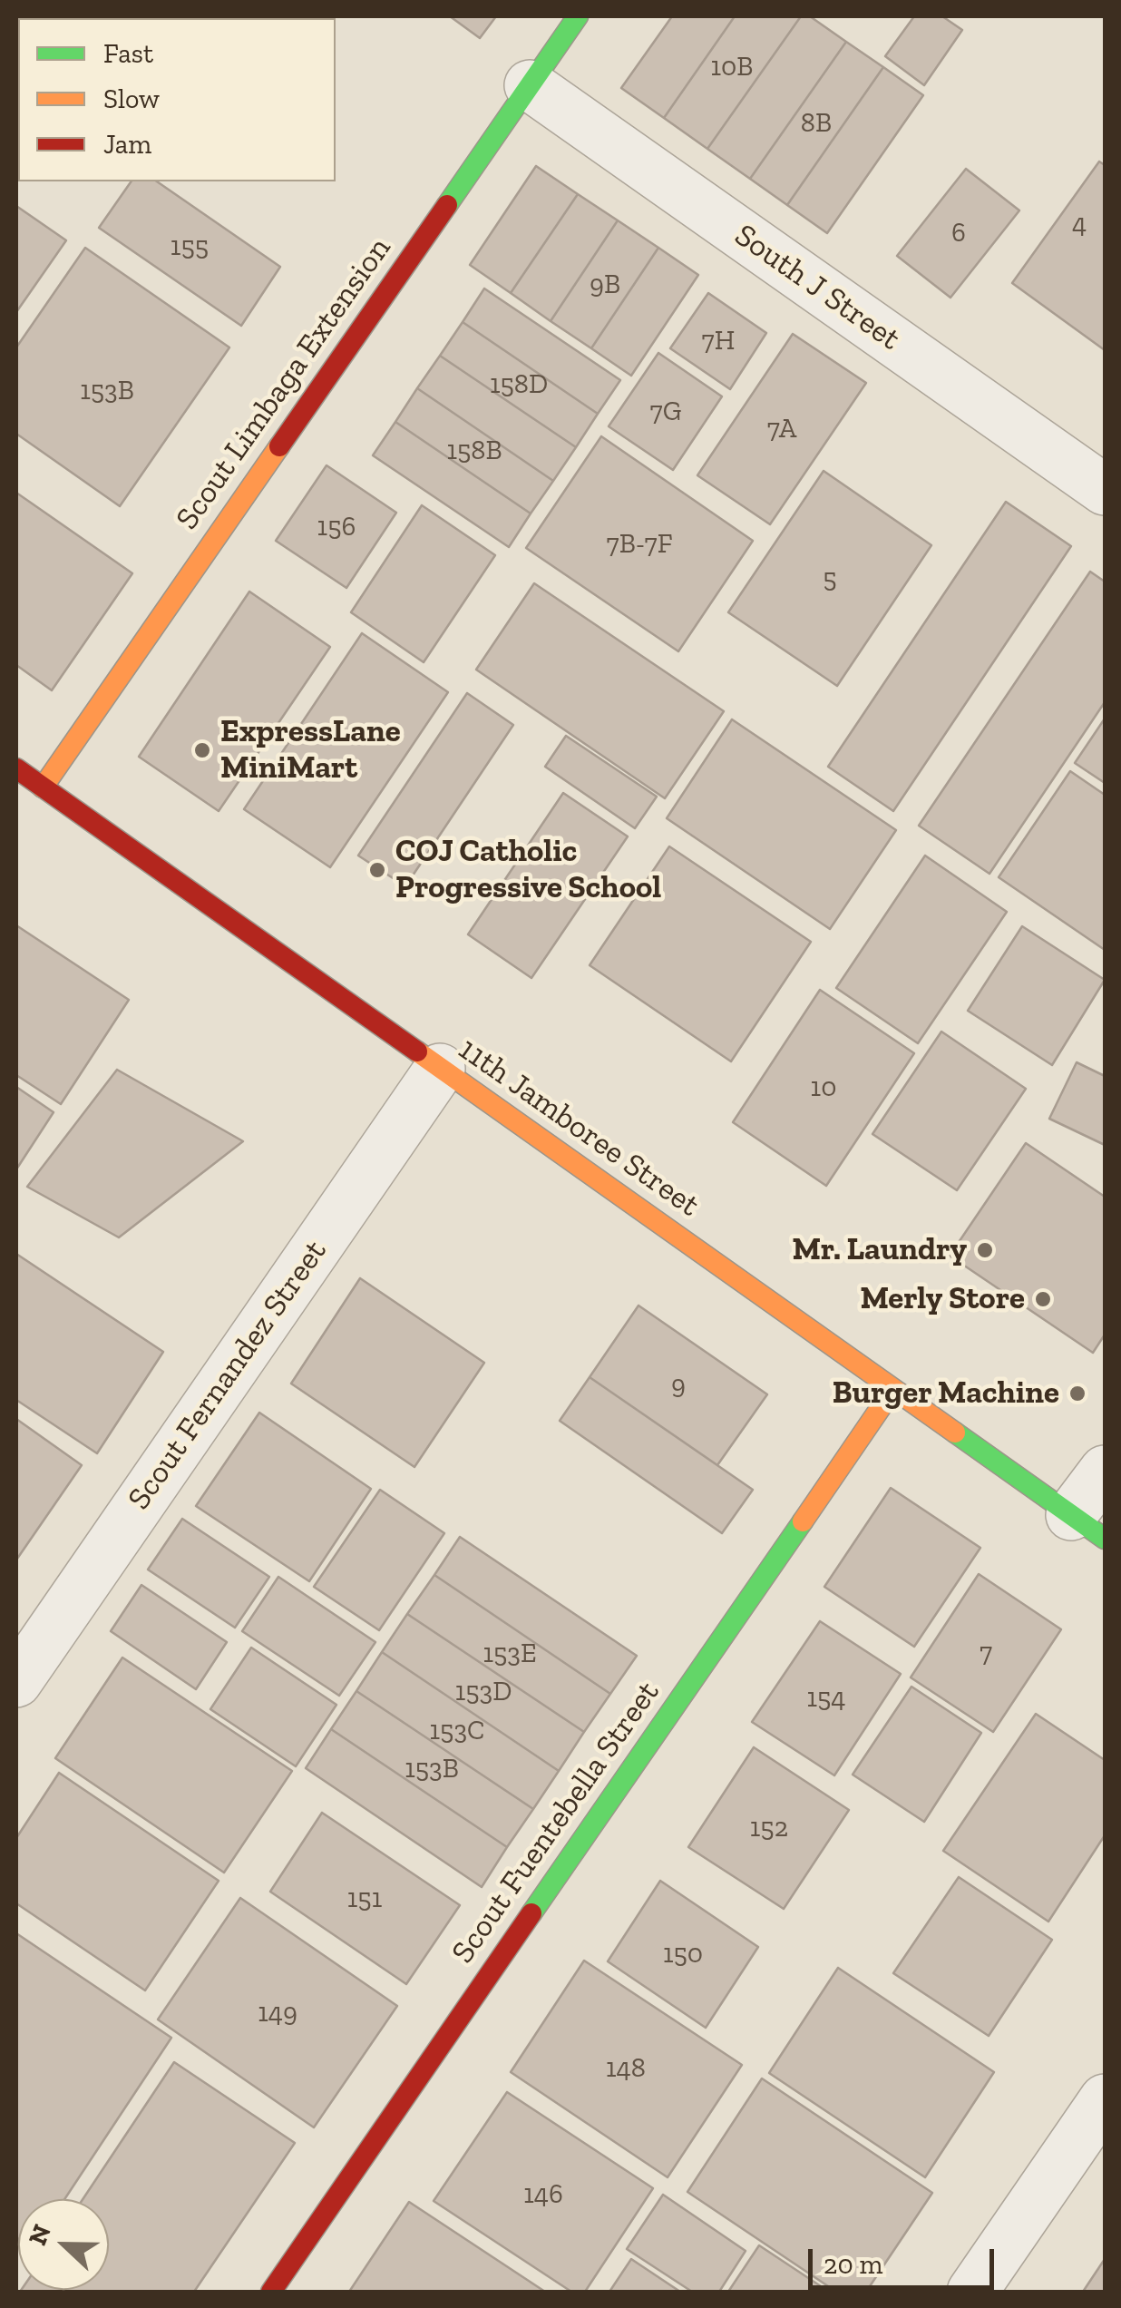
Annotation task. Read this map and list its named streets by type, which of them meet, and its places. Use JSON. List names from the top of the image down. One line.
{"streets":{"street":["South J Street","Scout Limbaga Extension","11th Jamboree Street","Scout Fernandez Street","Scout Fuentebella Street"]},"crossings":[["South J Street","Scout Limbaga Extension"],["Scout Limbaga Extension","11th Jamboree Street"],["11th Jamboree Street","Scout Fernandez Street"],["11th Jamboree Street","Scout Fuentebella Street"]],"places":["ExpressLane MiniMart","COJ Catholic Progressive School","Mr. Laundry","Merly Store","Burger Machine"],"house_numbers":["10B","8B","4","6","155","9B","7H","158D","153B","7G","7A","158B","156","7B-7F","5","10","9","7","153E","153D","154","153C","153B","152","151","150","149","148","146"],"legend":["Fast","Slow","Jam"],"scale_bar":"20 m","north":"left"}
